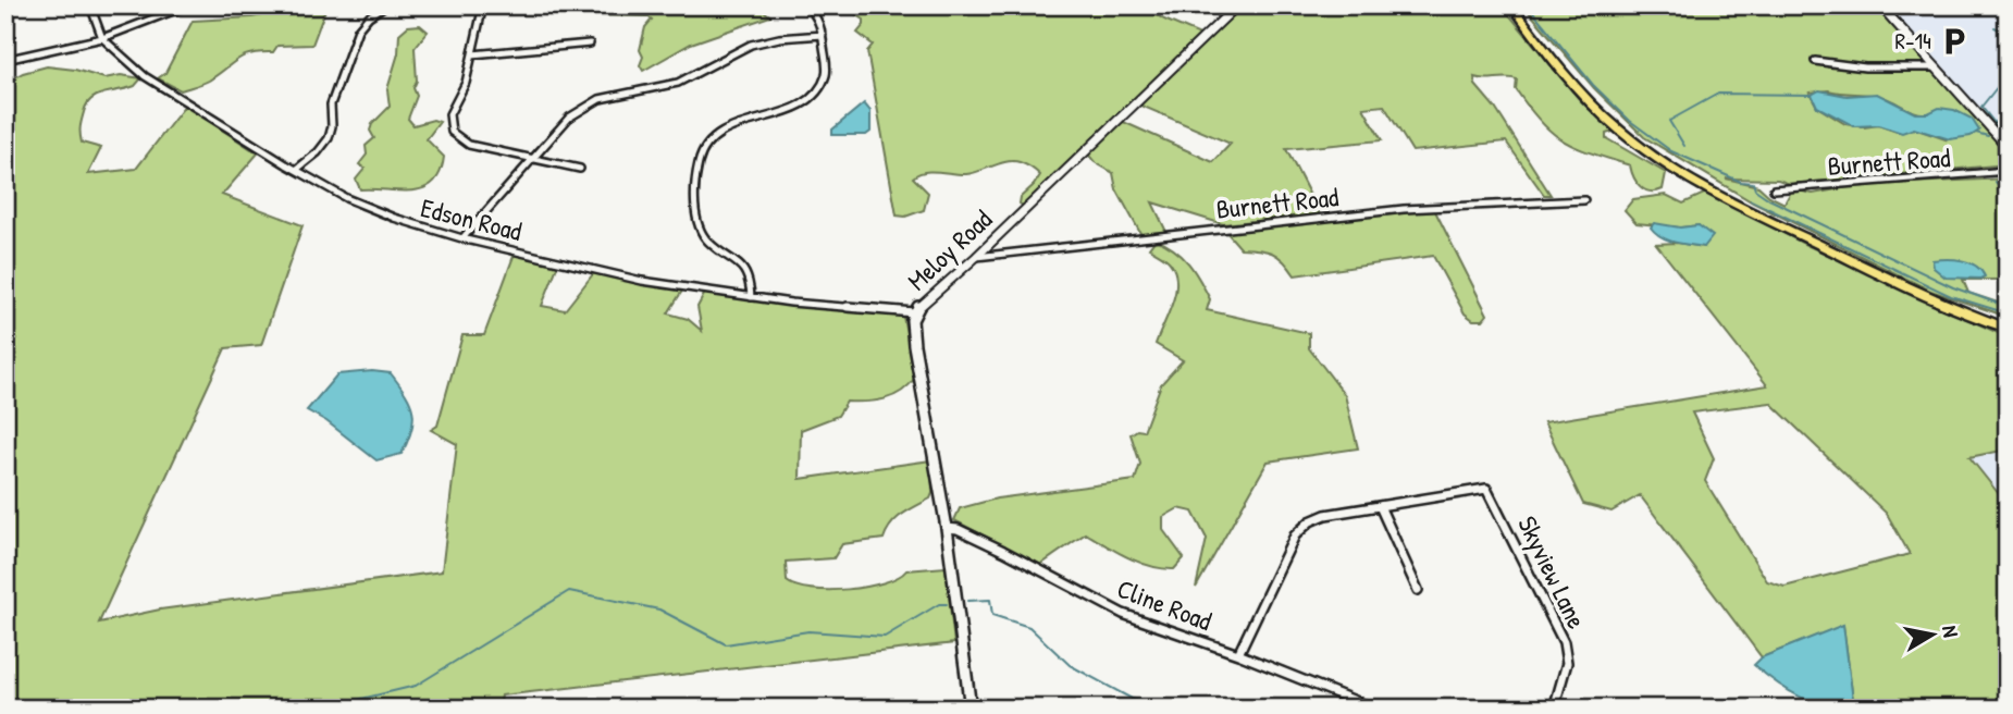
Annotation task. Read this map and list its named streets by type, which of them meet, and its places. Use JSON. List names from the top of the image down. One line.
{"streets":{"street":["Burnett Road","Edson Road","Meloy Road","Skyview Lane","Cline Road"]},"crossings":[["Burnett Road","Meloy Road"],["Edson Road","Meloy Road"],["Meloy Road","Cline Road"]],"places":{"parking":["R-14"]},"north":"right"}
